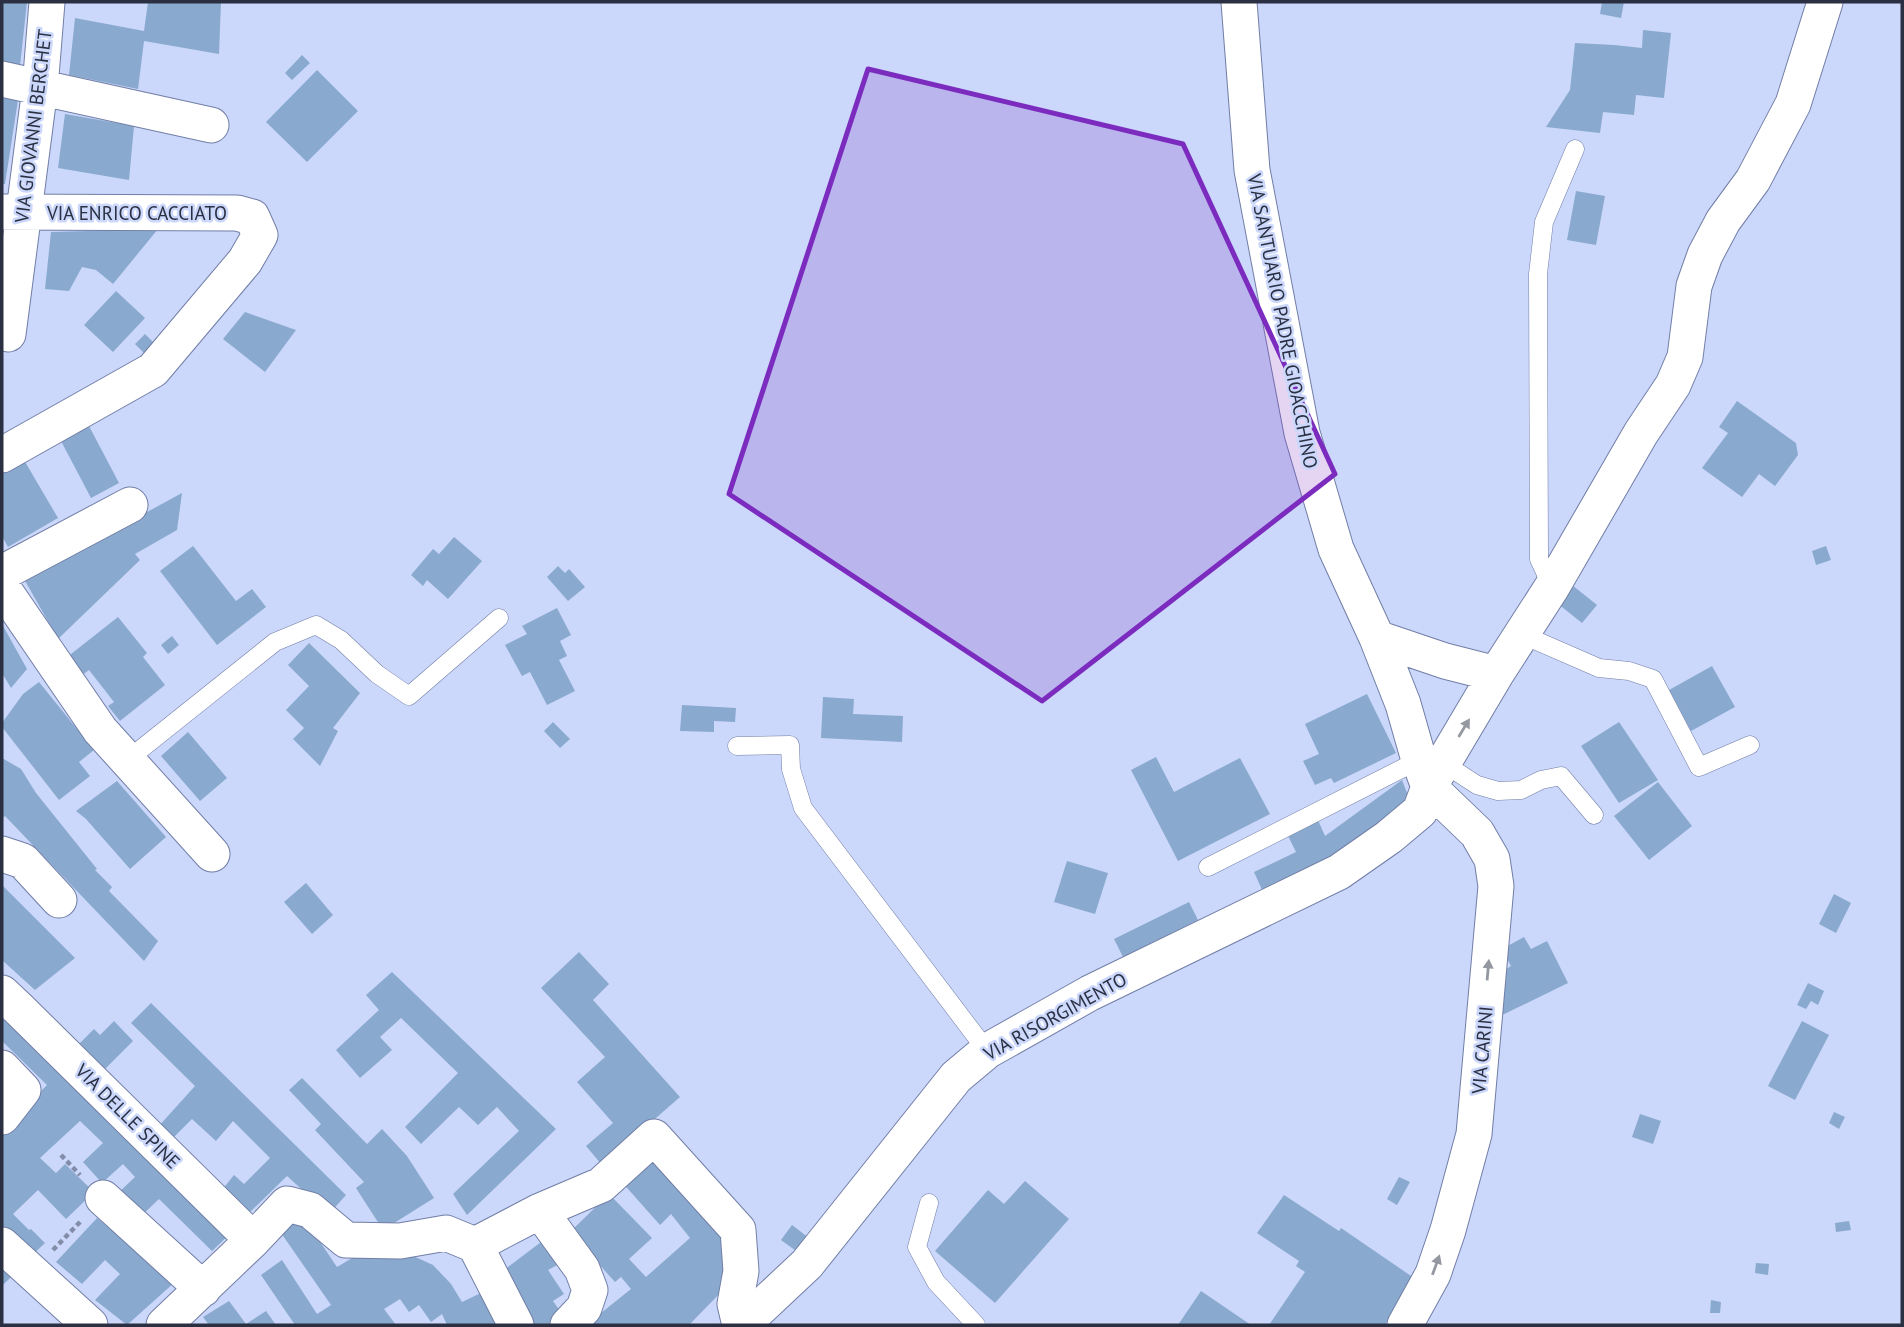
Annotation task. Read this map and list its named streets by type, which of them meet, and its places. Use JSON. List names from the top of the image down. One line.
{"streets":{"street":["VIA GIOVANNI BERCHET","VIA ENRICO CACCIATO","VIA SANTUARIO PADRE GIOACCHINO","VIA RISORGIMENTO","VIA CARINI","VIA DELLE SPINE"]},"crossings":[["VIA GIOVANNI BERCHET","VIA ENRICO CACCIATO"],["VIA SANTUARIO PADRE GIOACCHINO","VIA RISORGIMENTO"],["VIA SANTUARIO PADRE GIOACCHINO","VIA CARINI"],["VIA RISORGIMENTO","VIA CARINI"]],"one_way":["VIA CARINI"]}
